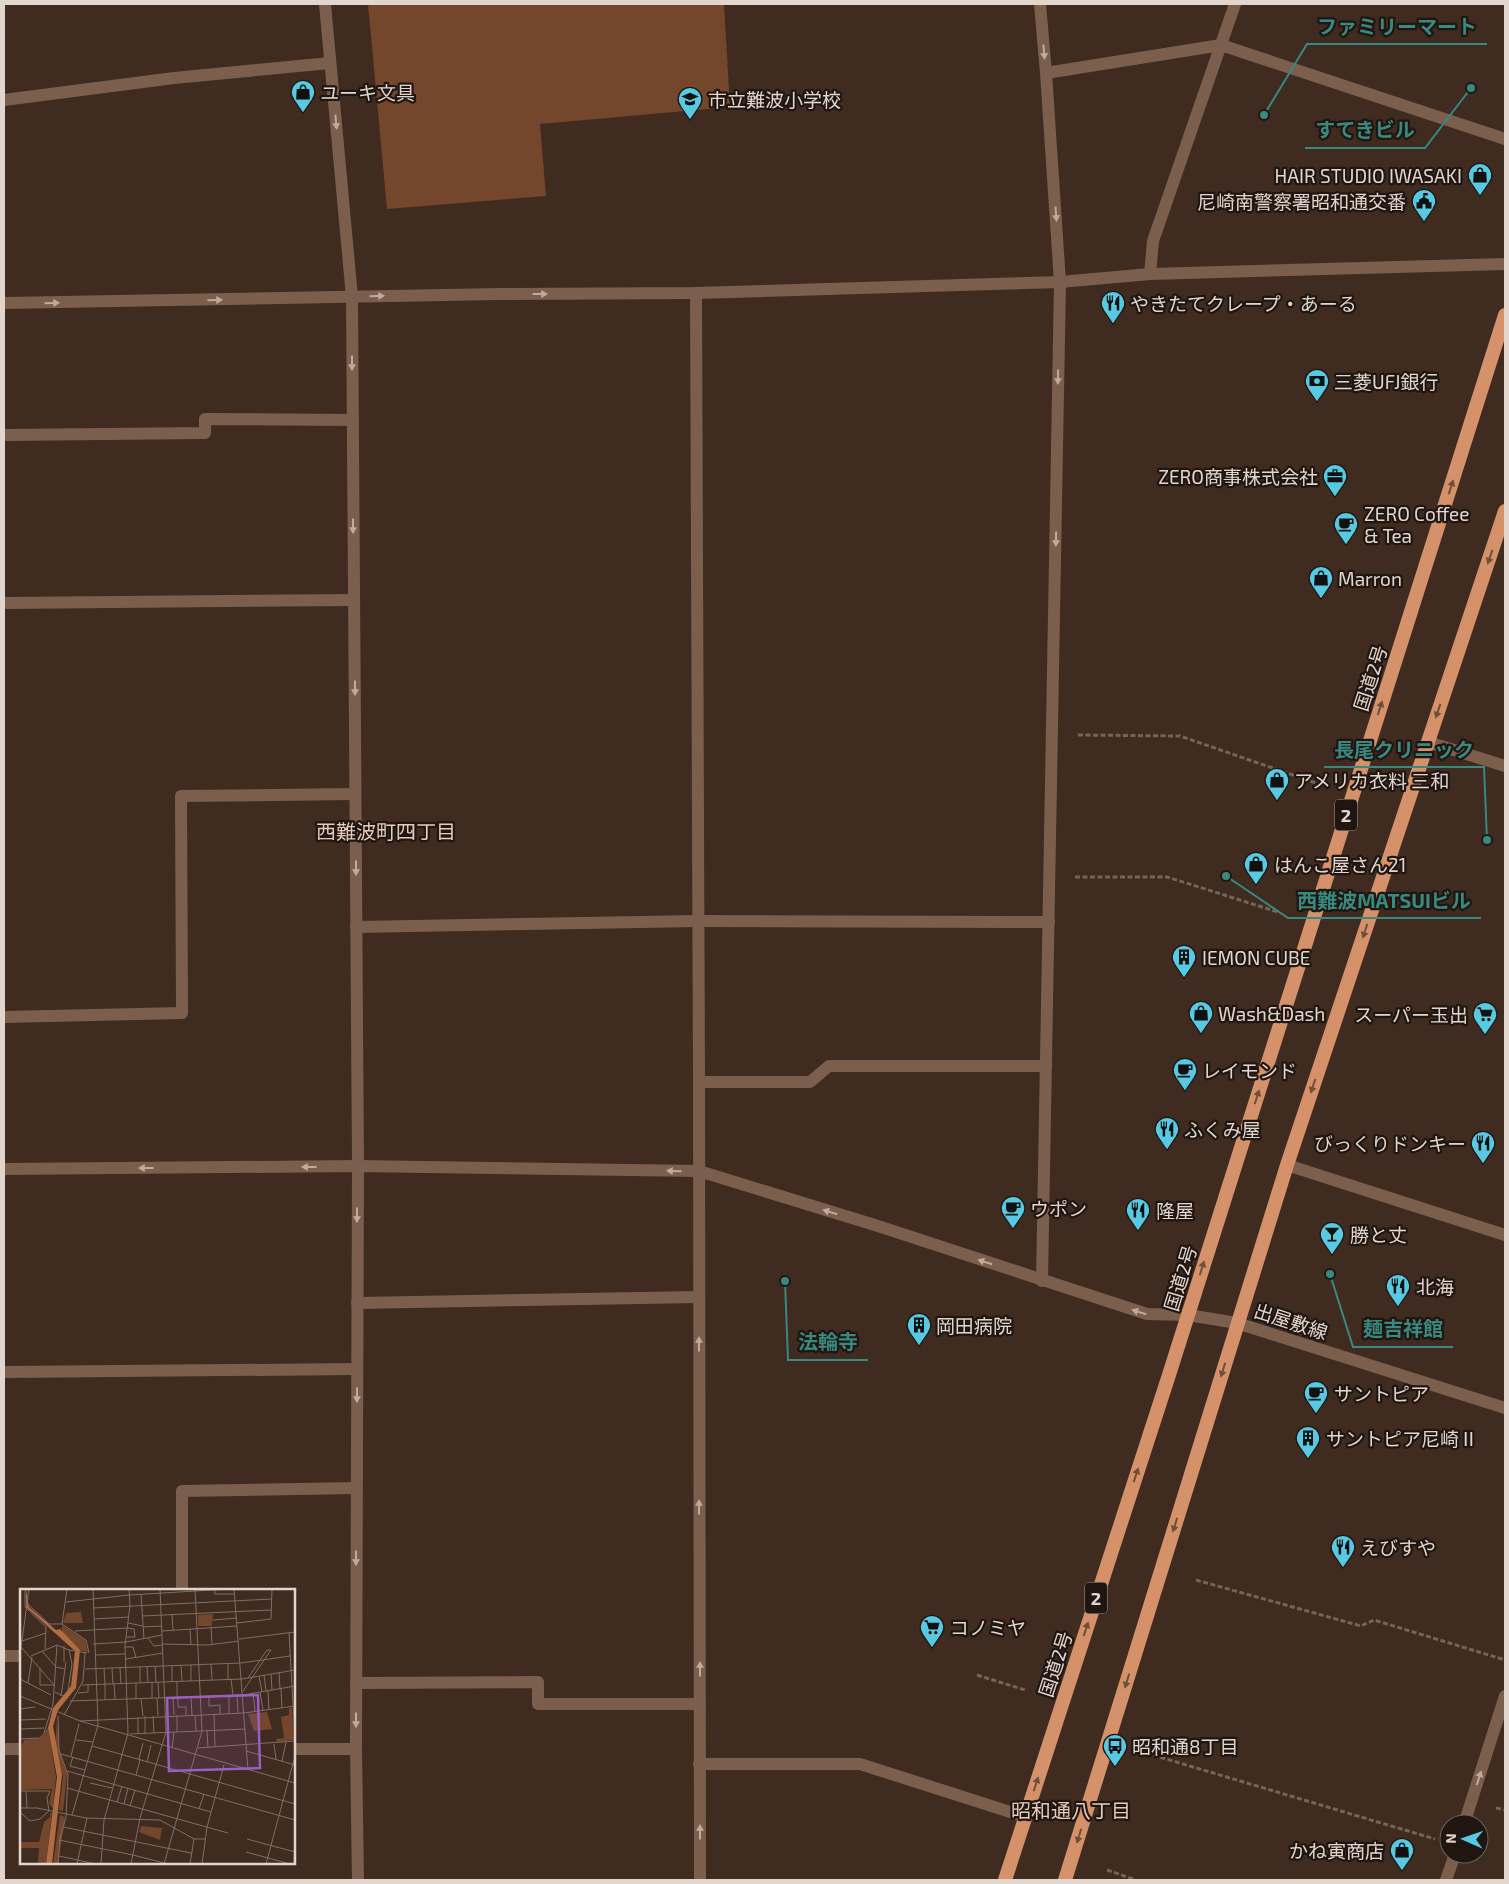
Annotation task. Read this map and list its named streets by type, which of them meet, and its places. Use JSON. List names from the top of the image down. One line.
{"streets":{"highway":["国道2号","2"],"street":["出屋敷線"]},"crossings":[["国道2号","出屋敷線"]],"one_way":["出屋敷線"],"districts":["西難波町四丁目","昭和通八丁目"],"places":{"other":["すてきビル","ファミリーマート","長尾クリニック","西難波MATSUIビル","麺吉祥館","法輪寺"],"shop":["ユーキ文具","HAIR STUDIO IWASAKI","Marron","アメリカ衣料 三和","はんこ屋さん21","Wash&Dash","かね寅商店"],"school or university":["市立難波小学校"],"public building":["尼崎南警察署昭和通交番"],"restaurant":["やきたてクレープ・あーる","ふくみ屋","びっくりドンキー","隆屋","北海","えびすや"],"bank":["三菱UFJ銀行"],"office":["ZERO商事株式会社"],"cafe":["ZERO Coffee & Tea","レイモンド","ウポン","サントピア"],"building":["IEMON CUBE","岡田病院","サントピア尼崎Ⅱ"],"supermarket":["スーパー玉出","コノミヤ"],"bar":["勝と丈"],"bus stop":["昭和通8丁目"]},"north":"left"}
